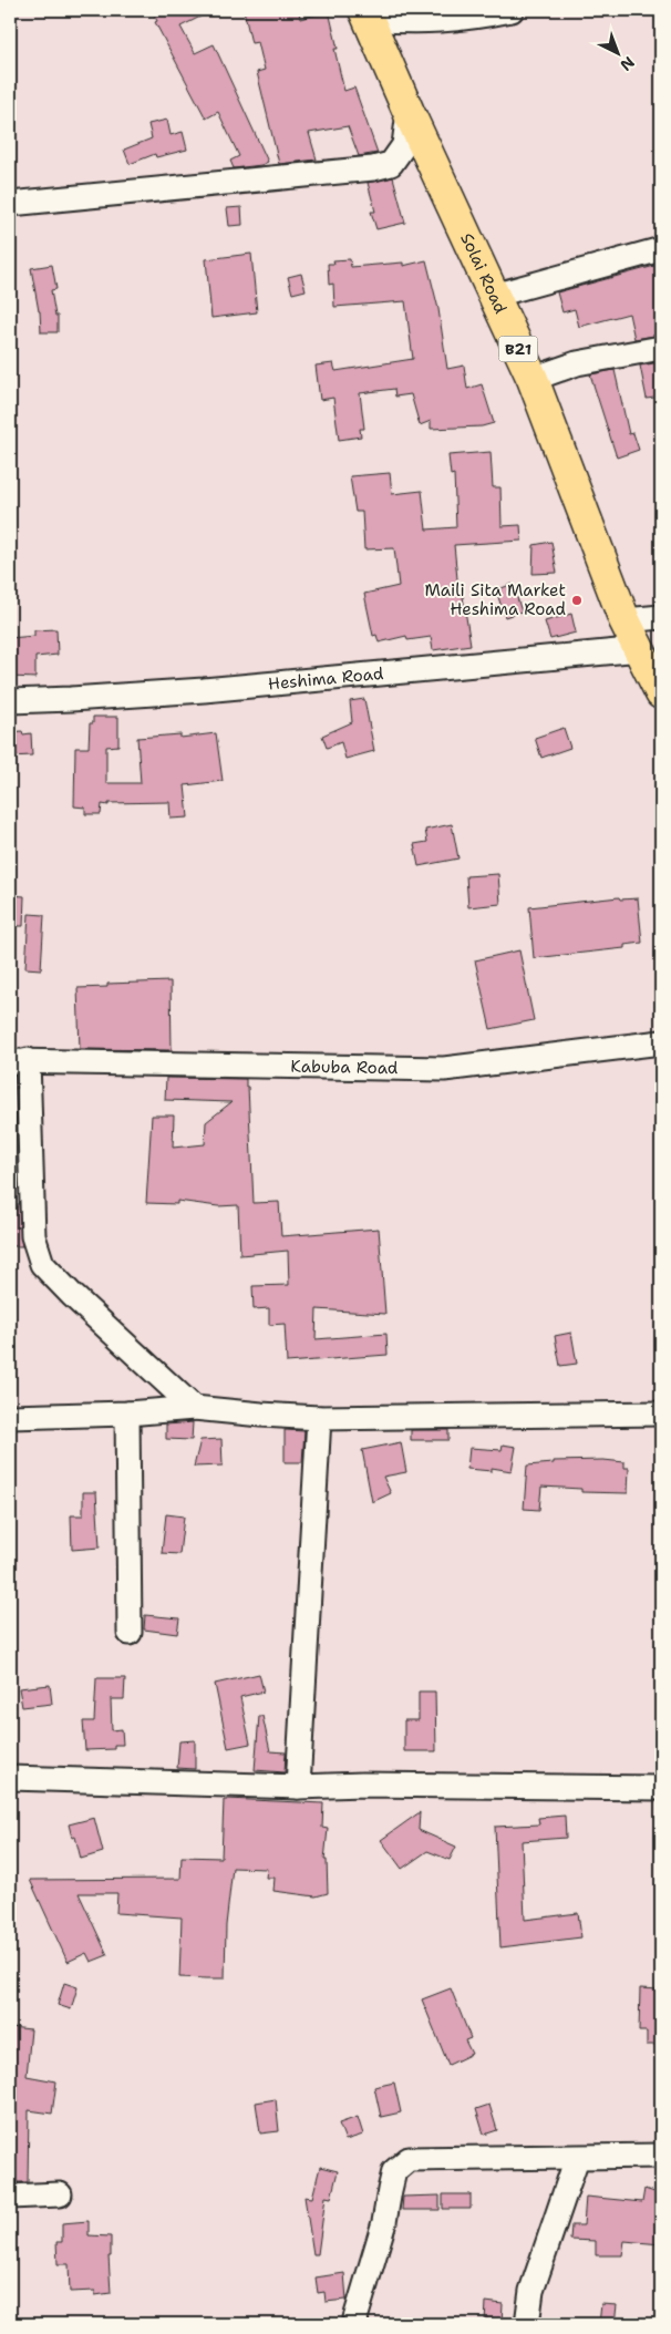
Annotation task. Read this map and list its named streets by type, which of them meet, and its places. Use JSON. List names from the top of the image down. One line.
{"streets":{"highway":["Solai Road","B21"],"street":["Heshima Road","Kabuba Road"]},"crossings":[["Solai Road","Heshima Road"]],"places":["Maili Sita Market Heshima Road"],"north":"bottom right"}
